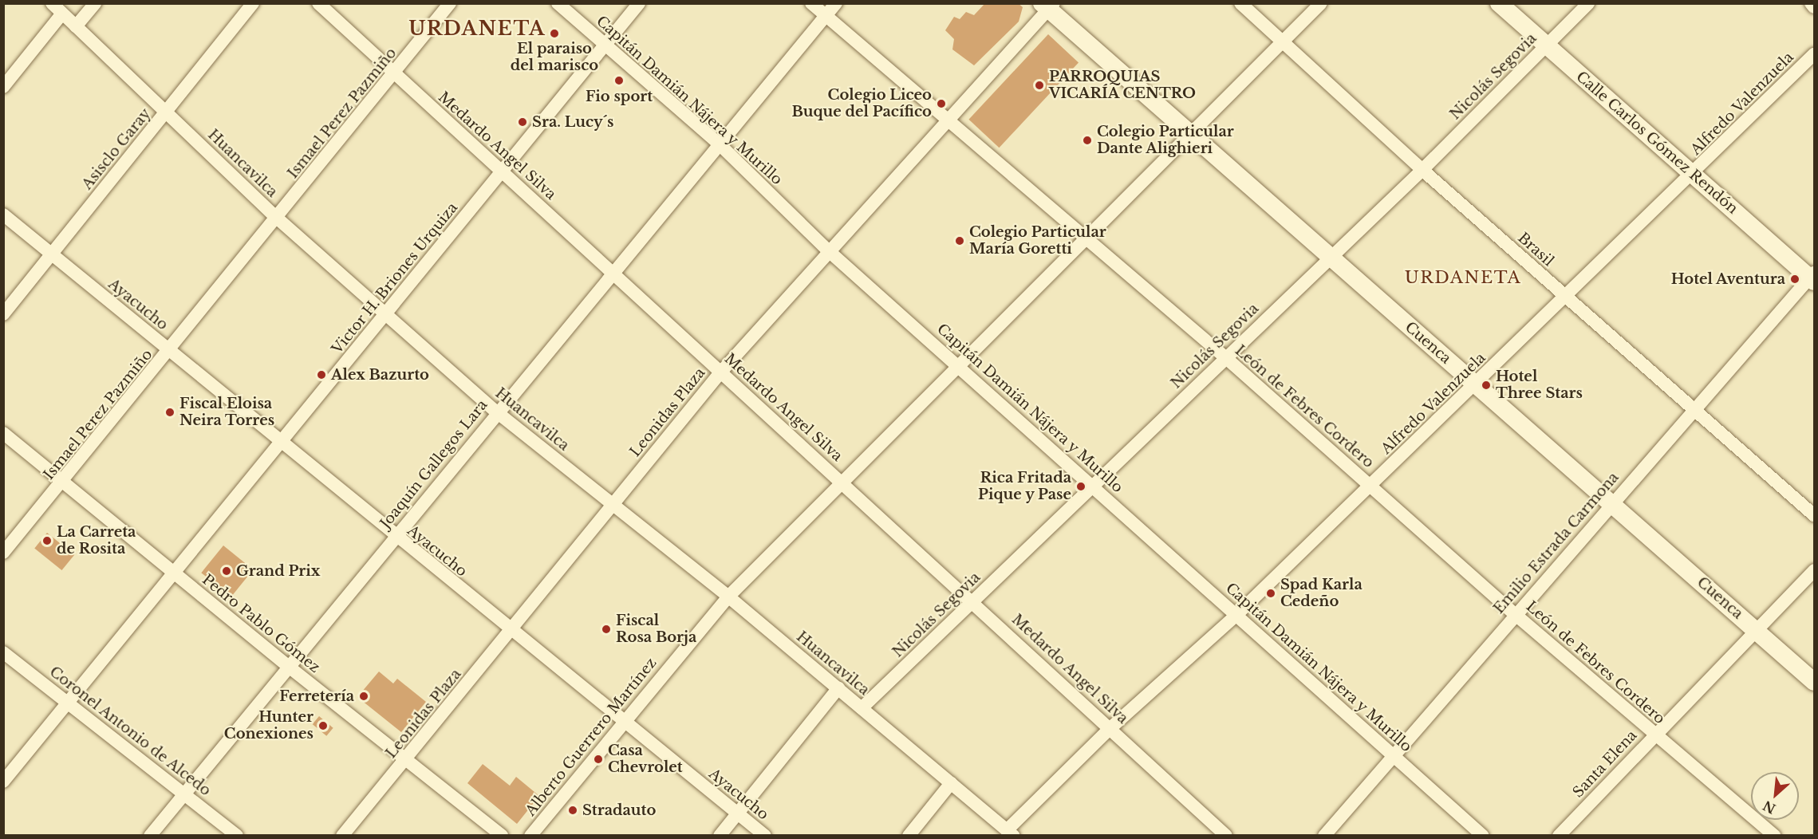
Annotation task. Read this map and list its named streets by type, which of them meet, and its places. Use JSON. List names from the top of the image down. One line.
{"streets":{"main road":["Calle Carlos Gómez Rendón","Cuenca"],"street":["Nicolás Segovia","Capitán Damián Nájera y Murillo","Alfredo Valenzuela","Ismael Perez Pazmiño","Medardo Angel Silva","Asisclo Garay","Huancavilca","Brasil","Victor H. Briones Urquiza","Ayacucho","León de Febres Cordero","Leonidas Plaza","Joaquín Gallegos Lara","Emilio Estrada Carmona","Pedro Pablo Gómez","Coronel Antonio de Alcedo","Alberto Guerrero Martínez","Santa Elena"]},"crossings":[["Nicolás Segovia","Capitán Damián Nájera y Murillo"],["Nicolás Segovia","Calle Carlos Gómez Rendón"],["Nicolás Segovia","Medardo Angel Silva"],["Nicolás Segovia","Huancavilca"],["Nicolás Segovia","Brasil"],["Nicolás Segovia","Cuenca"],["Nicolás Segovia","León de Febres Cordero"],["Capitán Damián Nájera y Murillo","Alfredo Valenzuela"],["Capitán Damián Nájera y Murillo","Victor H. Briones Urquiza"],["Capitán Damián Nájera y Murillo","Leonidas Plaza"],["Capitán Damián Nájera y Murillo","Joaquín Gallegos Lara"],["Capitán Damián Nájera y Murillo","Emilio Estrada Carmona"],["Capitán Damián Nájera y Murillo","Alberto Guerrero Martínez"],["Alfredo Valenzuela","Calle Carlos Gómez Rendón"],["Alfredo Valenzuela","Medardo Angel Silva"],["Alfredo Valenzuela","Huancavilca"],["Alfredo Valenzuela","Brasil"],["Alfredo Valenzuela","Cuenca"],["Alfredo Valenzuela","León de Febres Cordero"],["Ismael Perez Pazmiño","Medardo Angel Silva"],["Ismael Perez Pazmiño","Huancavilca"],["Ismael Perez Pazmiño","Ayacucho"],["Ismael Perez Pazmiño","Pedro Pablo Gómez"],["Calle Carlos Gómez Rendón","Emilio Estrada Carmona"],["Medardo Angel Silva","Victor H. Briones Urquiza"],["Medardo Angel Silva","Leonidas Plaza"],["Medardo Angel Silva","Joaquín Gallegos Lara"],["Medardo Angel Silva","Alberto Guerrero Martínez"],["Asisclo Garay","Huancavilca"],["Asisclo Garay","Ayacucho"],["Huancavilca","Victor H. Briones Urquiza"],["Huancavilca","Leonidas Plaza"],["Huancavilca","Joaquín Gallegos Lara"],["Huancavilca","Alberto Guerrero Martínez"],["Brasil","Emilio Estrada Carmona"],["Brasil","Alberto Guerrero Martínez"],["Victor H. Briones Urquiza","Ayacucho"],["Victor H. Briones Urquiza","Pedro Pablo Gómez"],["Victor H. Briones Urquiza","Coronel Antonio de Alcedo"],["Ayacucho","Leonidas Plaza"],["Ayacucho","Joaquín Gallegos Lara"],["Ayacucho","Alberto Guerrero Martínez"],["Cuenca","Leonidas Plaza"],["Cuenca","Emilio Estrada Carmona"],["Cuenca","Alberto Guerrero Martínez"],["Cuenca","Santa Elena"],["León de Febres Cordero","Leonidas Plaza"],["León de Febres Cordero","Joaquín Gallegos Lara"],["León de Febres Cordero","Emilio Estrada Carmona"],["León de Febres Cordero","Alberto Guerrero Martínez"],["León de Febres Cordero","Santa Elena"],["Leonidas Plaza","Pedro Pablo Gómez"],["Joaquín Gallegos Lara","Pedro Pablo Gómez"],["Joaquín Gallegos Lara","Coronel Antonio de Alcedo"]],"districts":["URDANETA","URDANETA"],"places":["El paraiso del marisco","Fio sport","PARROQUIAS VICARÍA CENTRO","Colegio Liceo Buque del Pacífico","Sra. Lucy´s","Colegio Particular Dante Alighieri","Colegio Particular María Goretti","Hotel Aventura","Alex Bazurto","Hotel Three Stars","Fiscal Eloisa Neira Torres","Rica Fritada Pique y Pase","La Carreta de Rosita","Grand Prix","Spad Karla Cedeño","Fiscal Rosa Borja","Ferretería","Hunter Conexiones","Casa Chevrolet","Stradauto"],"north":"bottom left"}
